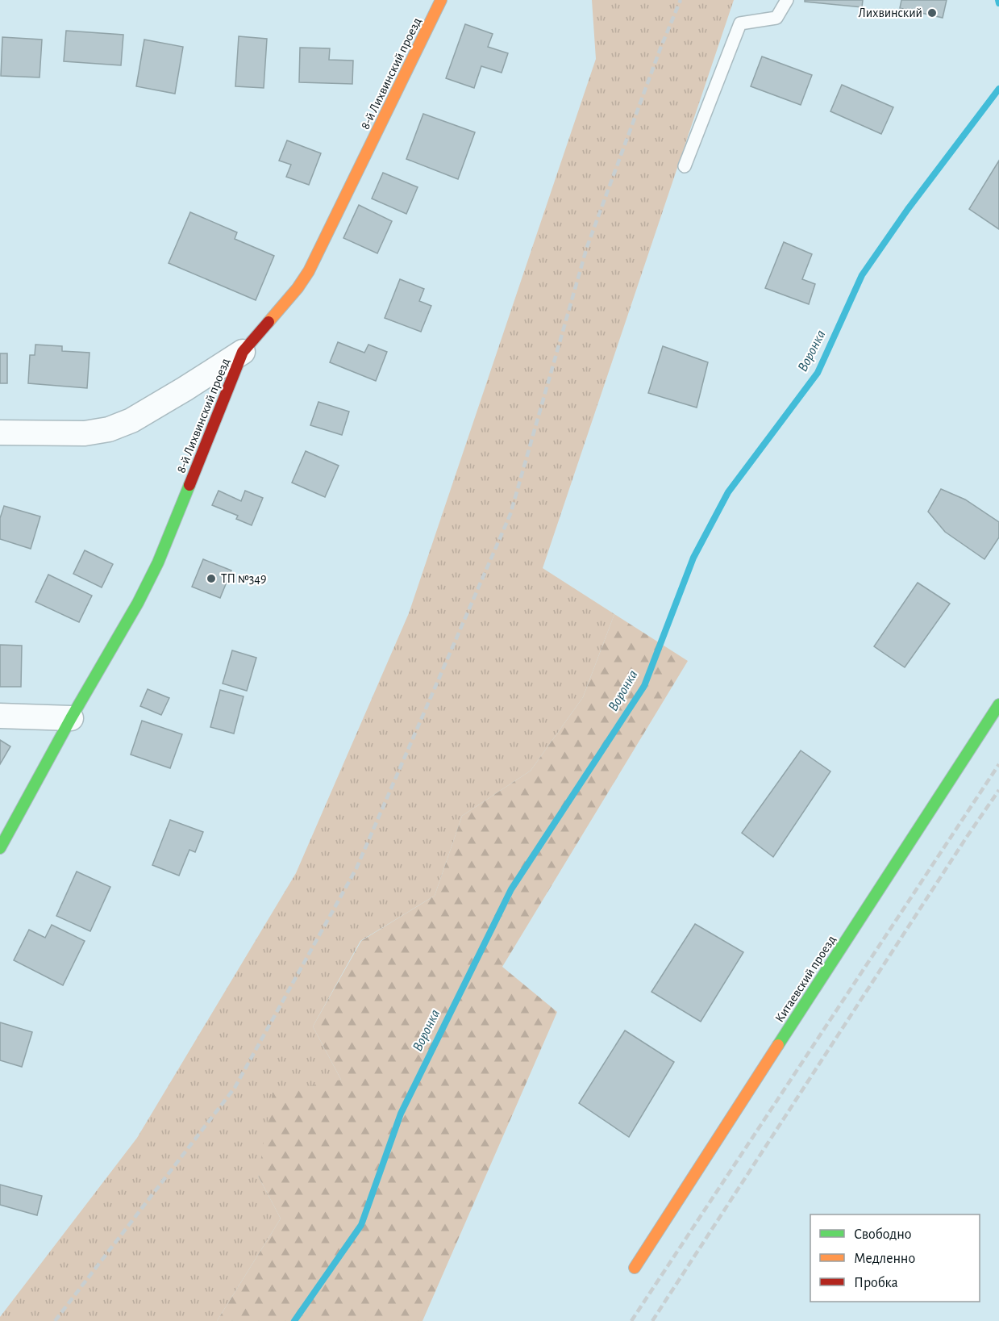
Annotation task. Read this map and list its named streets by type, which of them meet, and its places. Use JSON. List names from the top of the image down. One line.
{"streets":{"street":["8-й Лихвинский проезд","Китаевский проезд"]},"water":["Воронка"],"places":["Лихвинский","ТП №349"],"legend":["Свободно","Медленно","Пробка"]}
